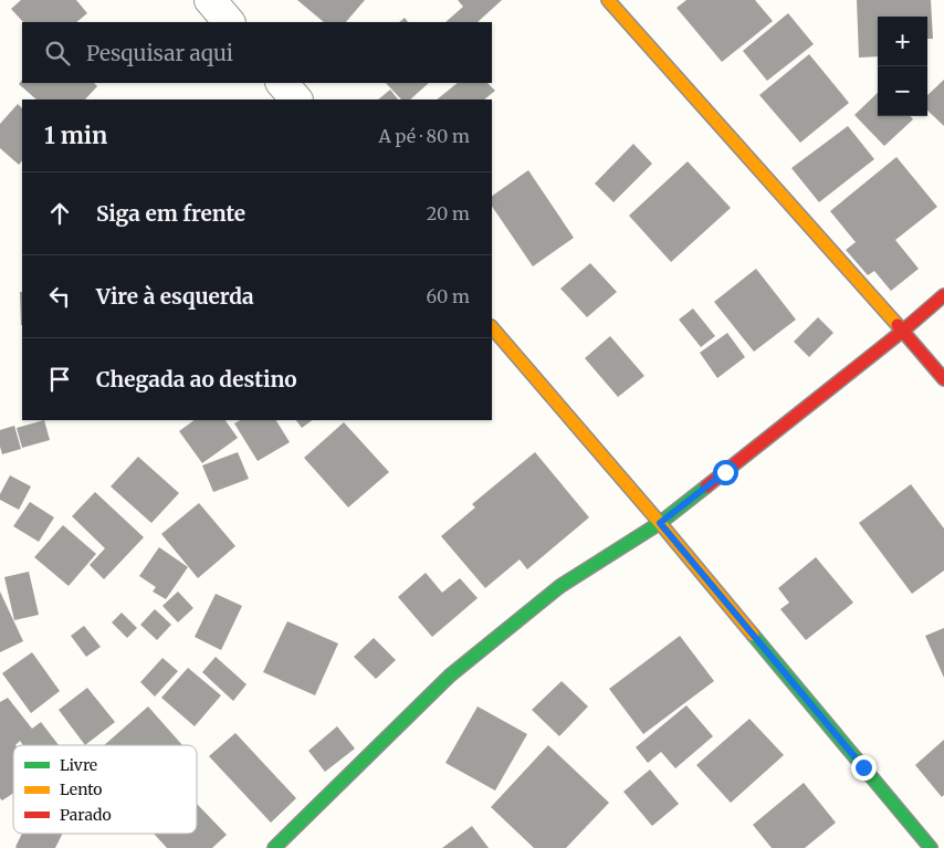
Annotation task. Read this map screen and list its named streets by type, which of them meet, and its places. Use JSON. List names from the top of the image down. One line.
{"legend":["Livre","Lento","Parado"],"page":{"map_buttons":["+","−"],"search":"Pesquisar aqui","heading":["1 min","A pé · 80 m"],"list":[["Siga em frente","20 m"],["Vire à esquerda","60 m"],"Chegada ao destino"]}}
